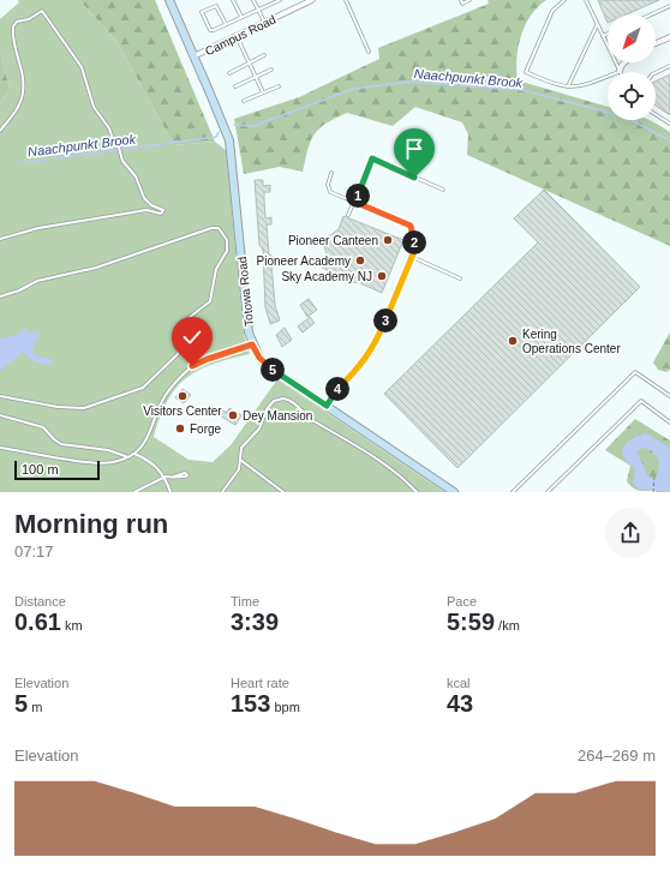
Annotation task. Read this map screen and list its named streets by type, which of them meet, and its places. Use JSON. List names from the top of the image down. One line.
{"streets":{"main road":["Totowa Road"],"street":["Campus Road"]},"crossings":[["Campus Road","Totowa Road"]],"water":["Naachpunkt Brook"],"places":["Pioneer Canteen","Pioneer Academy","Sky Academy NJ","Kering Operations Center","Visitors Center","Dey Mansion","Forge"],"scale_bar":"100 m","north":"bottom left","page":{"pins":["1","2","3","5","4"],"scale":"100 m","heading":["Morning run","07:17"],"stats":[["Distance","0.61 km"],["Time","3:39"],["Pace","5:59 /km"],["Elevation","5 m"],["Heart rate","153 bpm"],["kcal","43"]],"chart":["Elevation","264–269 m"]}}
